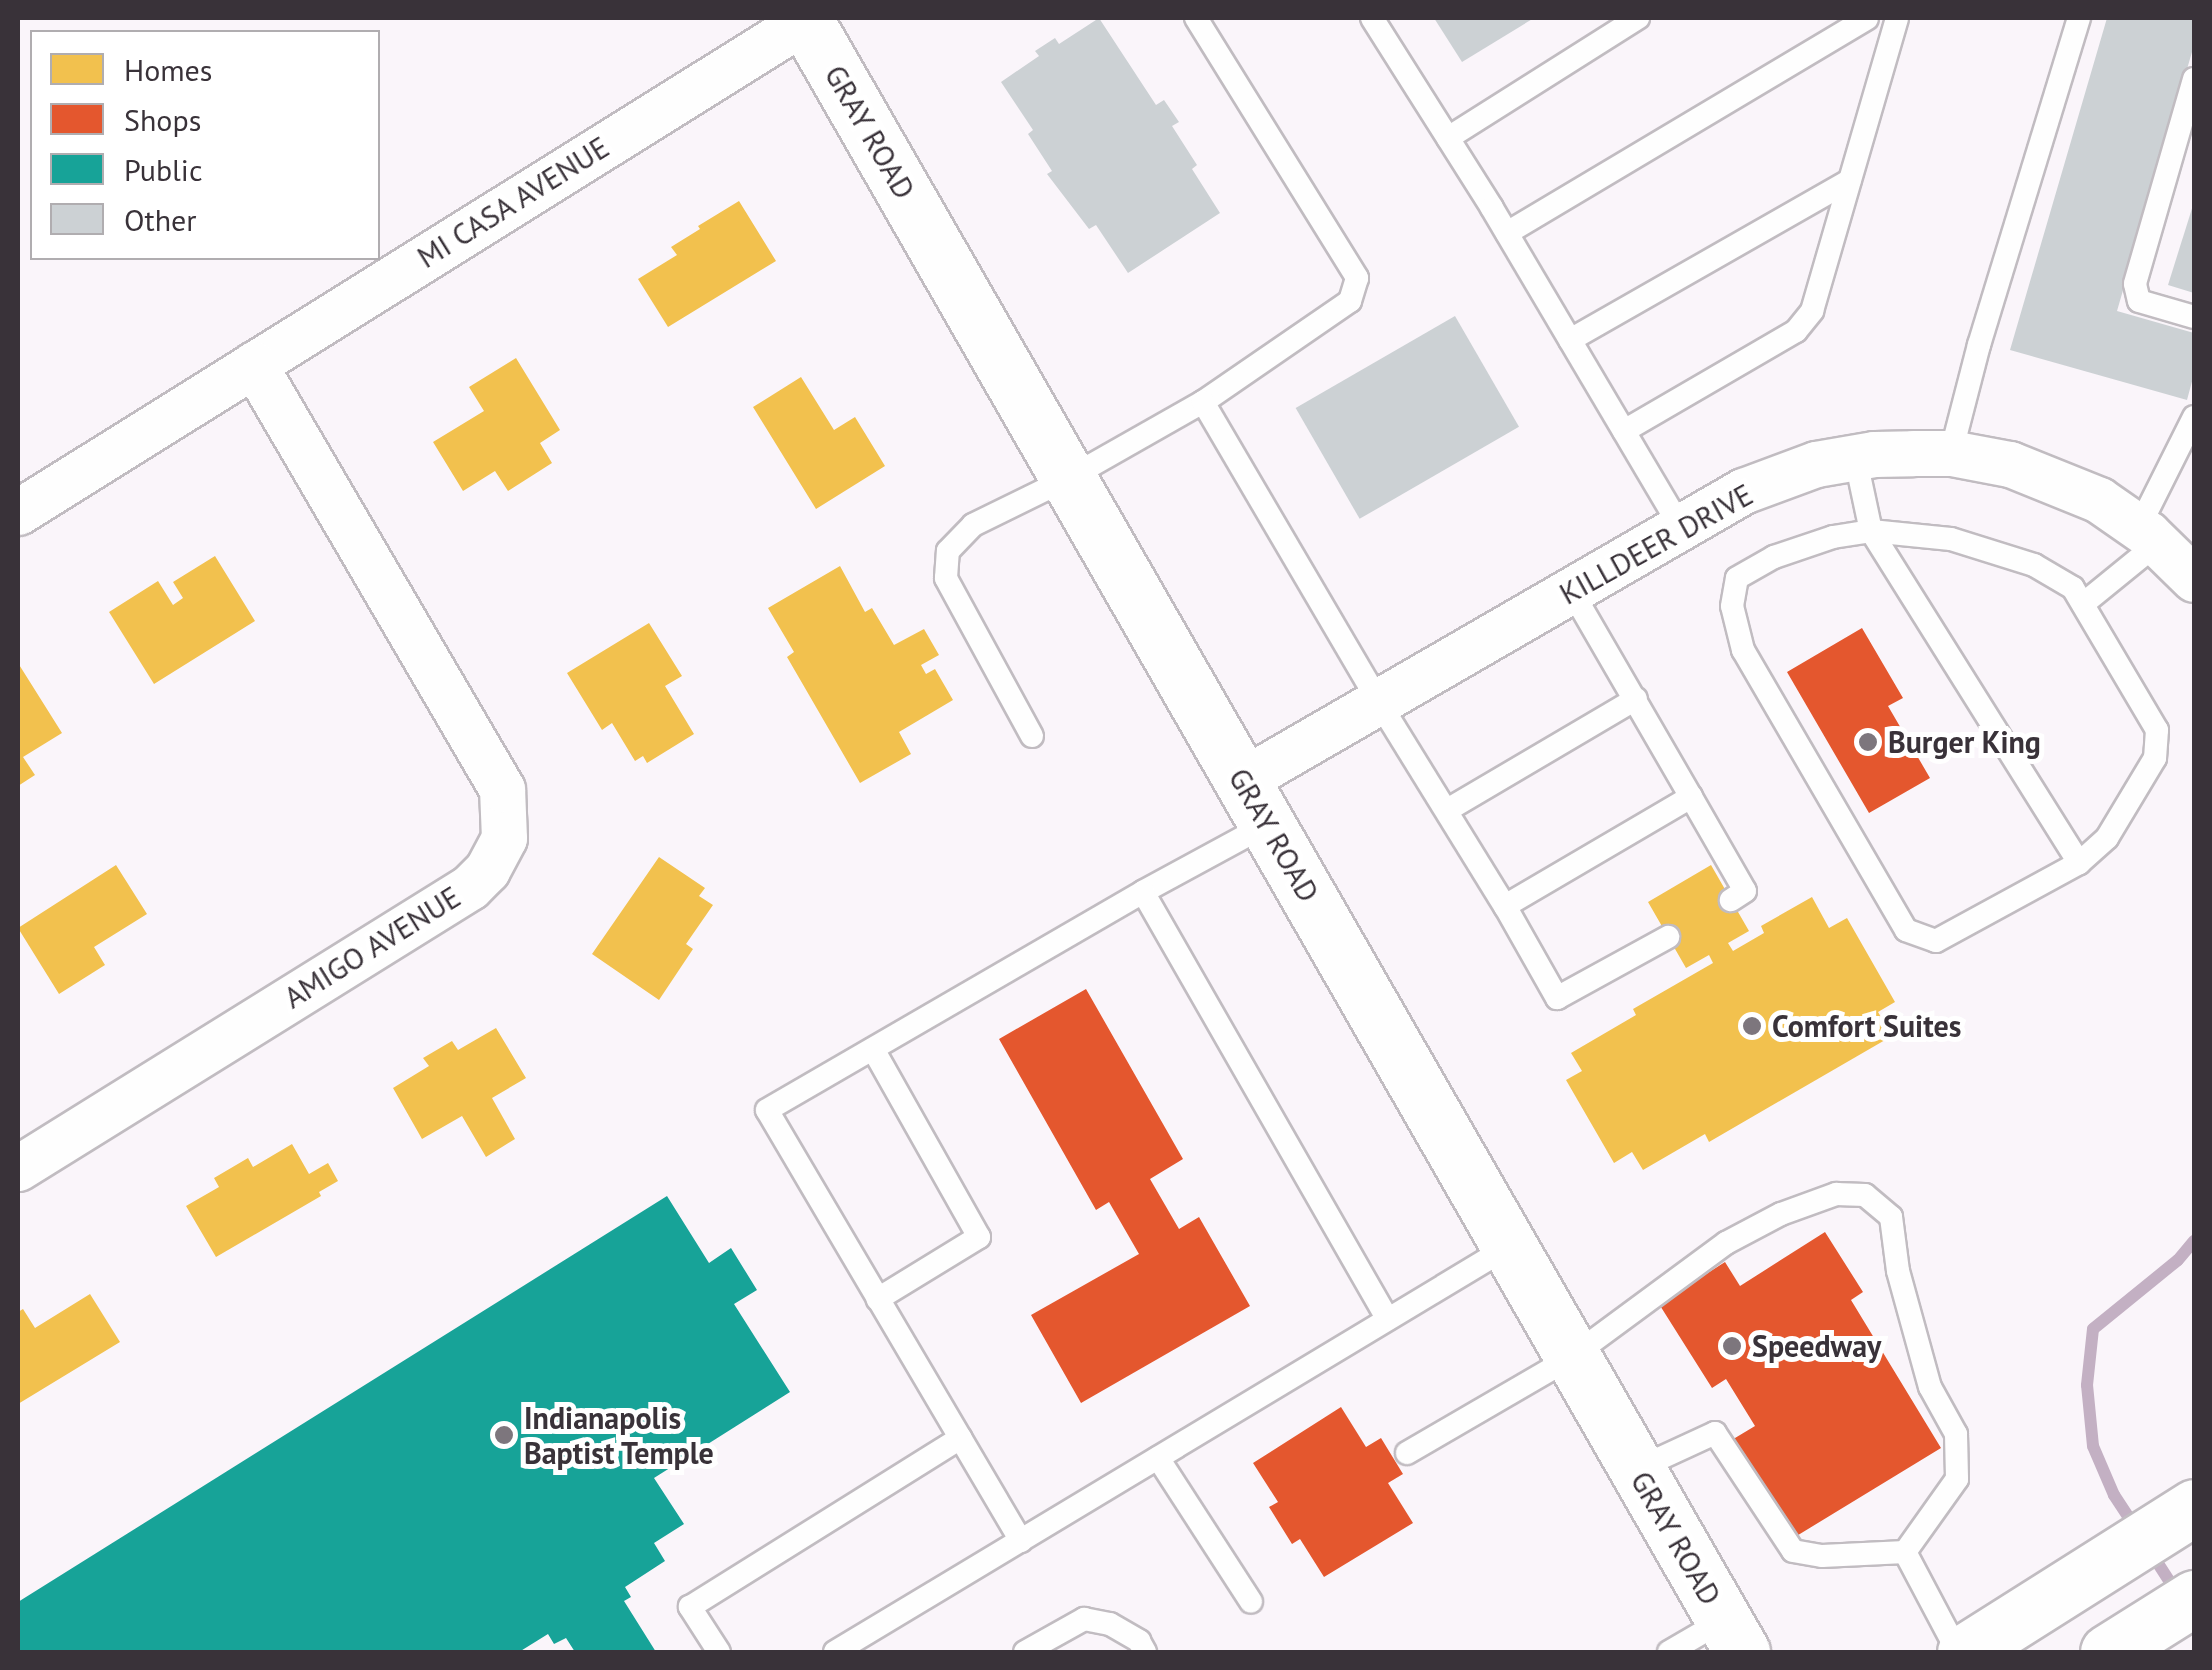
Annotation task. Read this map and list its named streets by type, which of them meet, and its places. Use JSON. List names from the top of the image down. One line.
{"streets":{"street":["GRAY ROAD","MI CASA AVENUE","KILLDEER DRIVE","AMIGO AVENUE"]},"crossings":[["GRAY ROAD","MI CASA AVENUE"],["GRAY ROAD","KILLDEER DRIVE"],["MI CASA AVENUE","AMIGO AVENUE"]],"places":["Burger King","Comfort Suites","Speedway","Indianapolis Baptist Temple"],"legend":["Homes","Shops","Public","Other"]}
